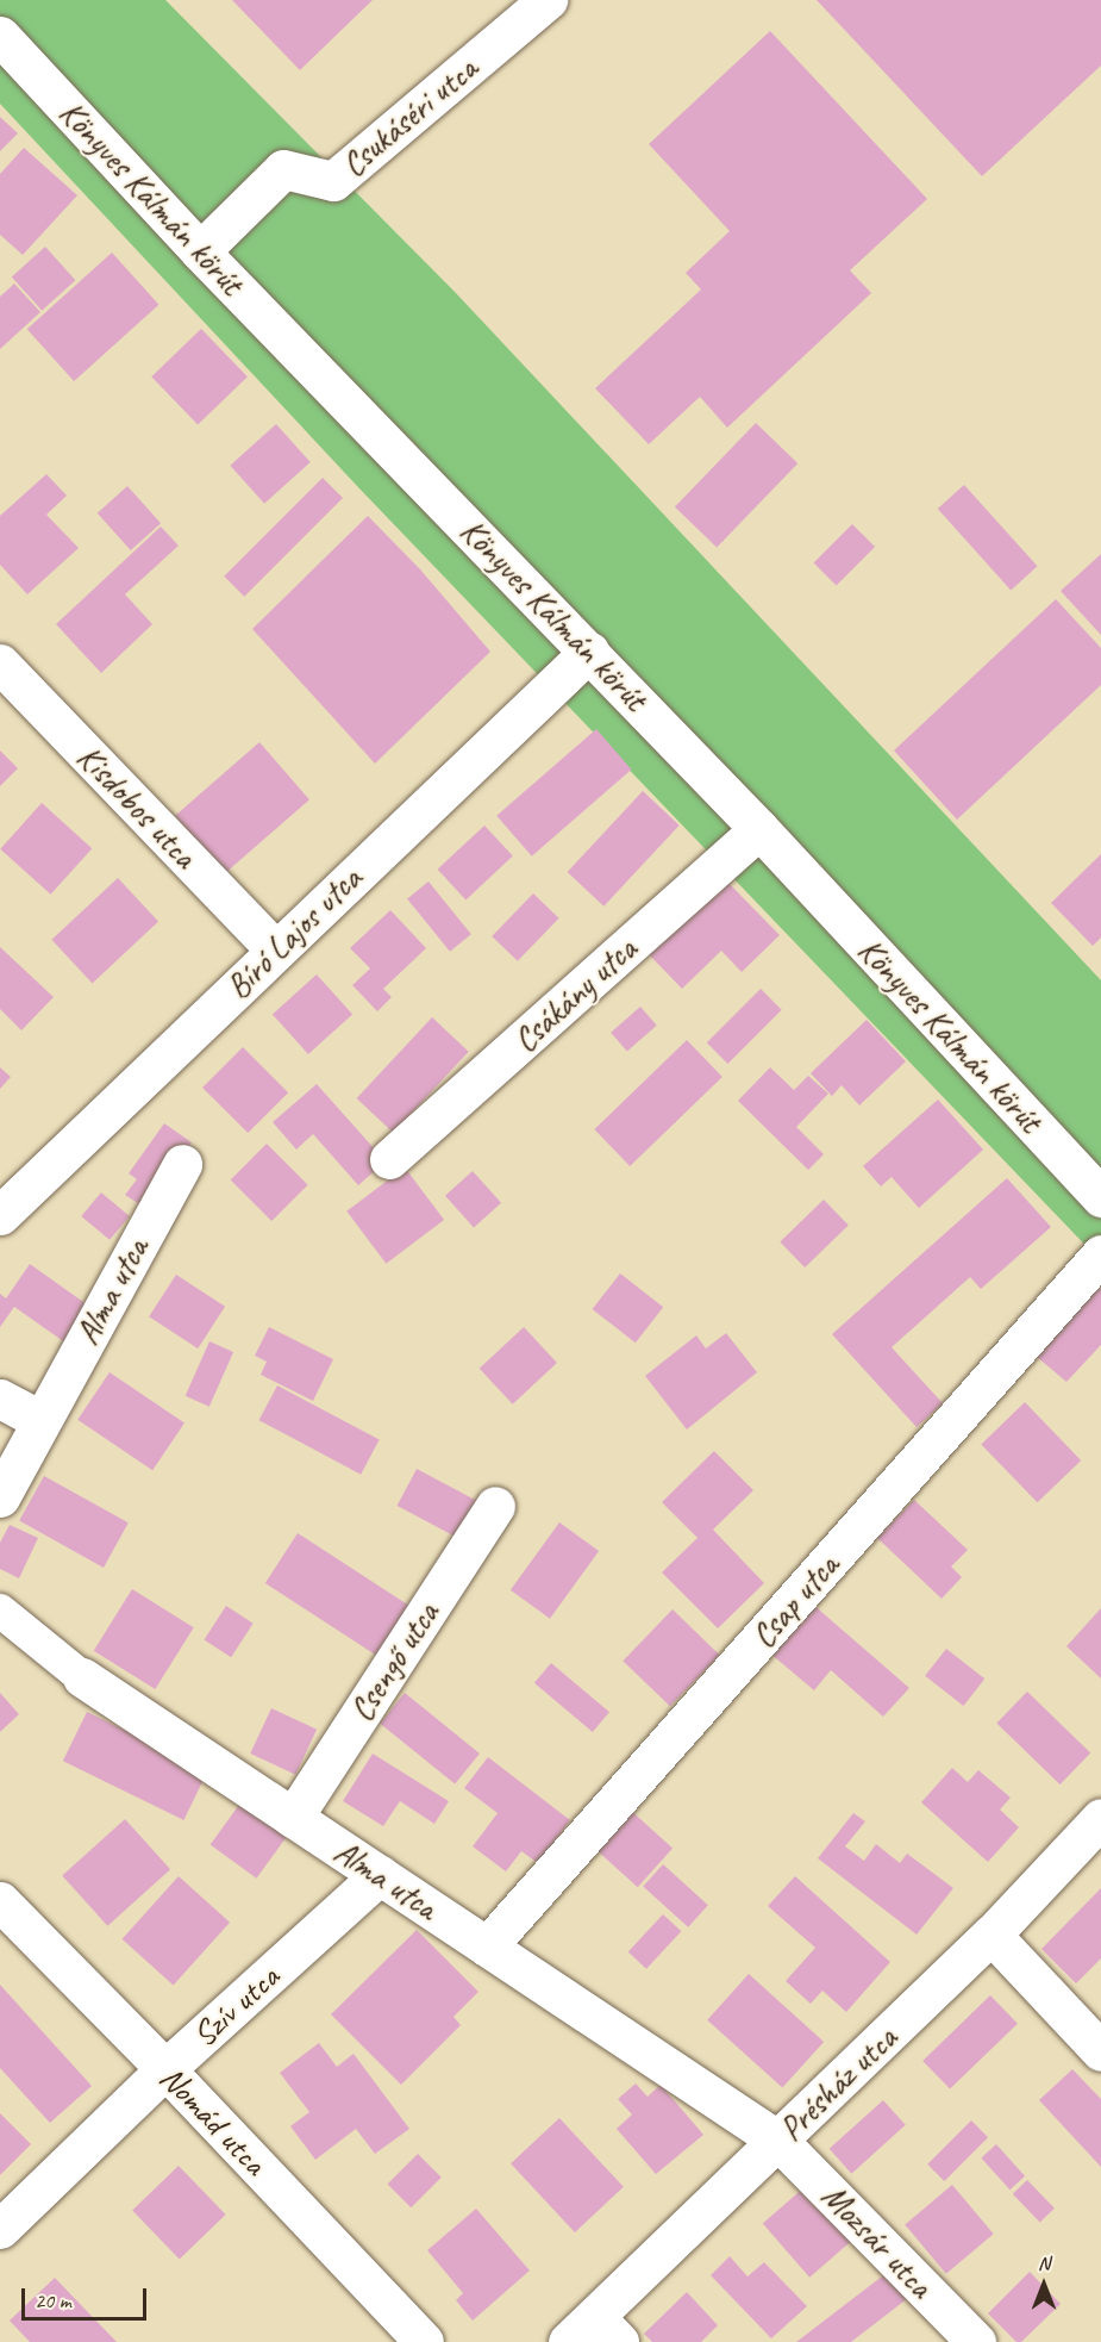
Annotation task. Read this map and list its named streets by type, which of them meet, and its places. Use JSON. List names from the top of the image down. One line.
{"streets":{"street":["Csukáséri utca","Könyves Kálmán körút","Kisdobos utca","Bíró Lajos utca","Csákány utca","Alma utca","Csap utca","Csengő utca","Szív utca","Présház utca","Nomád utca","Mozsár utca"]},"crossings":[["Csukáséri utca","Könyves Kálmán körút"],["Könyves Kálmán körút","Bíró Lajos utca"],["Könyves Kálmán körút","Csákány utca"],["Kisdobos utca","Bíró Lajos utca"],["Alma utca","Csap utca"],["Alma utca","Csengő utca"],["Alma utca","Szív utca"],["Alma utca","Présház utca"],["Alma utca","Mozsár utca"],["Szív utca","Nomád utca"],["Présház utca","Mozsár utca"]],"scale_bar":"20 m","north":"top"}
